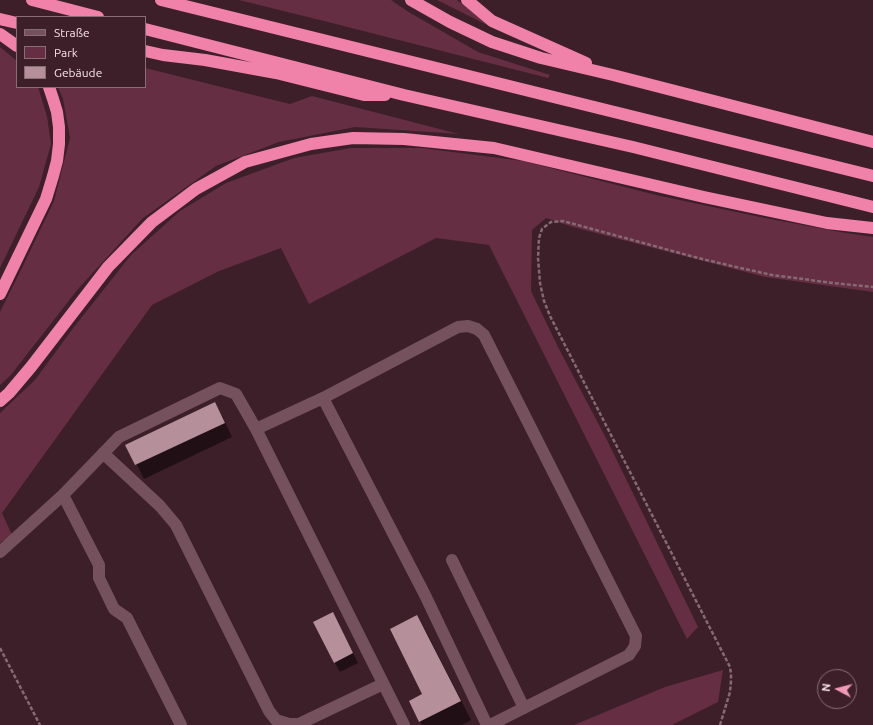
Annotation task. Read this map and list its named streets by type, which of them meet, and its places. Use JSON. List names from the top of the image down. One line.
{"legend":["Straße","Park","Gebäude"],"north":"left"}
